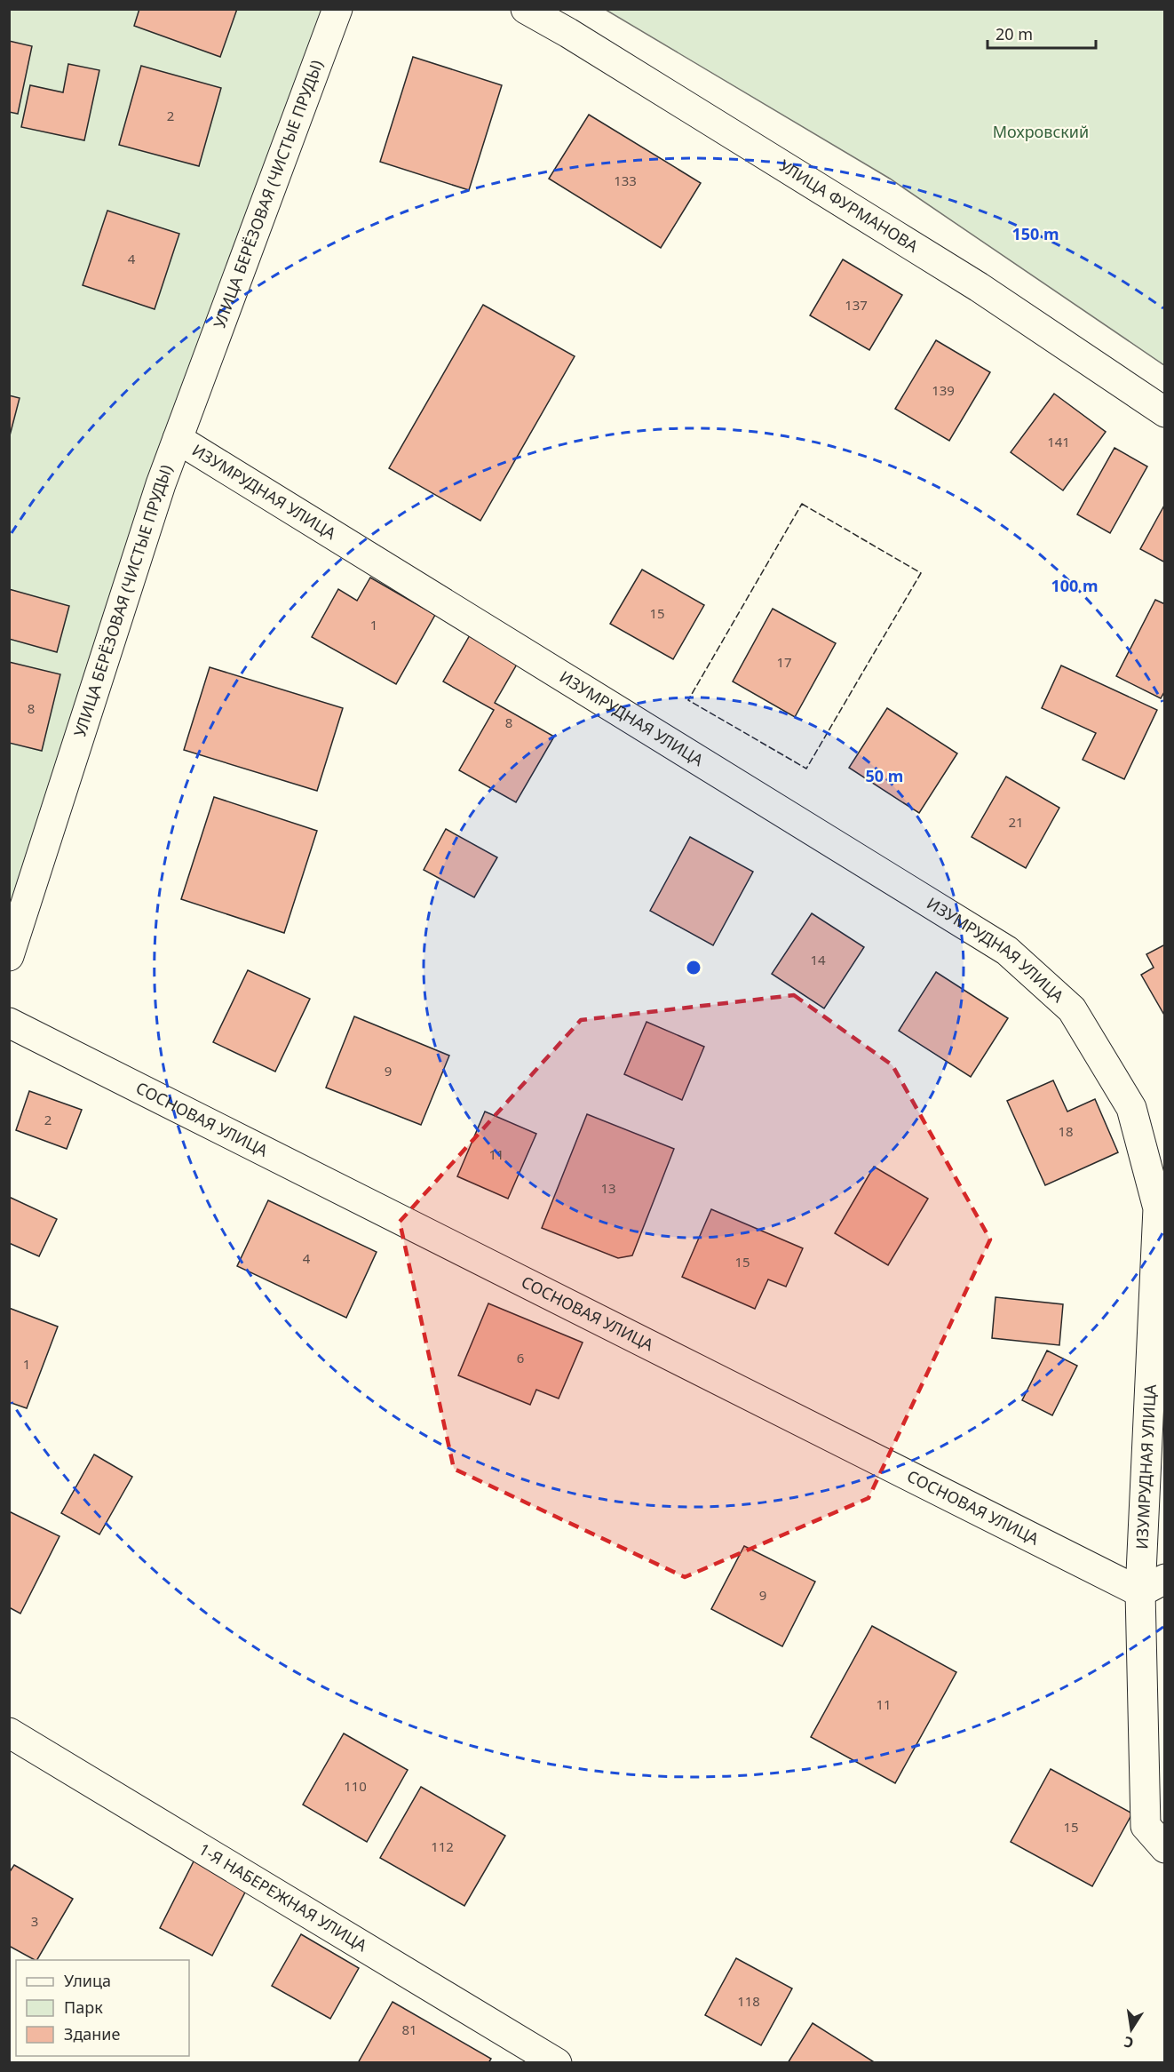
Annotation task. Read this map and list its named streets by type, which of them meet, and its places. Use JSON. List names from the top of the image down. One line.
{"streets":{"street":["УЛИЦА БЕРЁЗОВАЯ (ЧИСТЫЕ ПРУДЫ)","УЛИЦА ФУРМАНОВА","ИЗУМРУДНАЯ УЛИЦА","СОСНОВАЯ УЛИЦА","1-Я НАБЕРЕЖНАЯ УЛИЦА"]},"crossings":[["УЛИЦА БЕРЁЗОВАЯ (ЧИСТЫЕ ПРУДЫ)","ИЗУМРУДНАЯ УЛИЦА"],["ИЗУМРУДНАЯ УЛИЦА","СОСНОВАЯ УЛИЦА"]],"parks":["Мохровский"],"house_numbers":["2","133","4","137","139","141","15","1","17","8","8","21","14","9","2","18","11","13","4","15","6","1","9","11","110","15","112","3","118","81"],"legend":["Улица","Парк","Здание"],"scale_bar":"20 m","north":"bottom","rings":["150 m","100 m","50 m"]}
